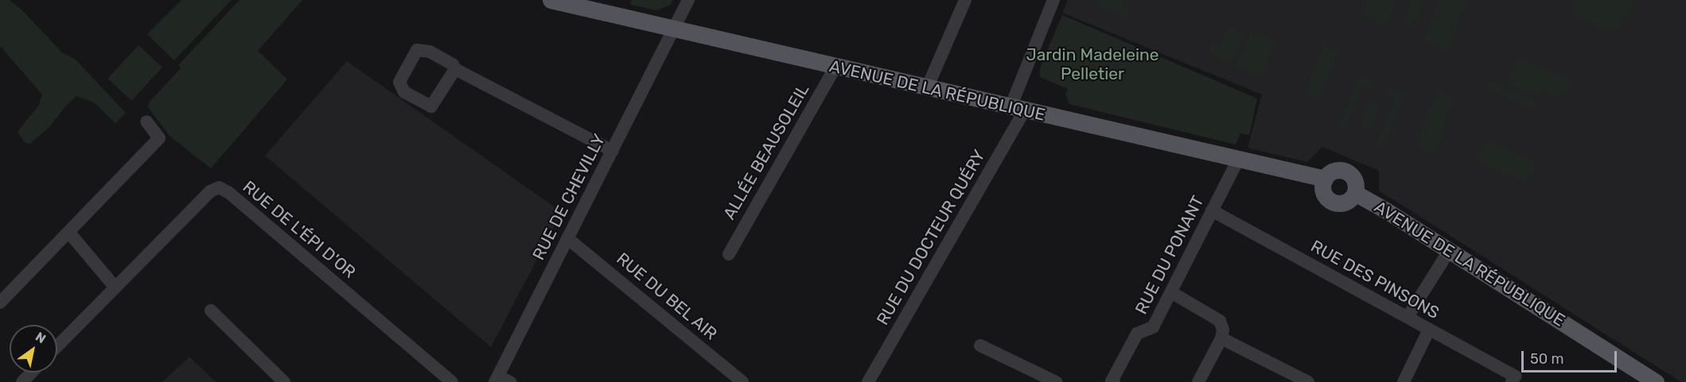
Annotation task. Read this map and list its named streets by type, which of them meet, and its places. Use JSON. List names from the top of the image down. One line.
{"streets":{"main road":["AVENUE DE LA RÉPUBLIQUE"],"street":["ALLÉE BEAUSOLEIL","RUE DE CHEVILLY","RUE DE L'ÉPI D'OR","RUE DU DOCTEUR QUÉRY","RUE DU PONANT","RUE DES PINSONS","RUE DU BEL AIR"]},"crossings":[["AVENUE DE LA RÉPUBLIQUE","ALLÉE BEAUSOLEIL"],["AVENUE DE LA RÉPUBLIQUE","RUE DE CHEVILLY"],["AVENUE DE LA RÉPUBLIQUE","RUE DU DOCTEUR QUÉRY"],["AVENUE DE LA RÉPUBLIQUE","RUE DU PONANT"],["RUE DE CHEVILLY","RUE DU BEL AIR"],["RUE DU PONANT","RUE DES PINSONS"]],"parks":["Jardin Madeleine Pelletier"],"scale_bar":"50 m","north":"top right"}
